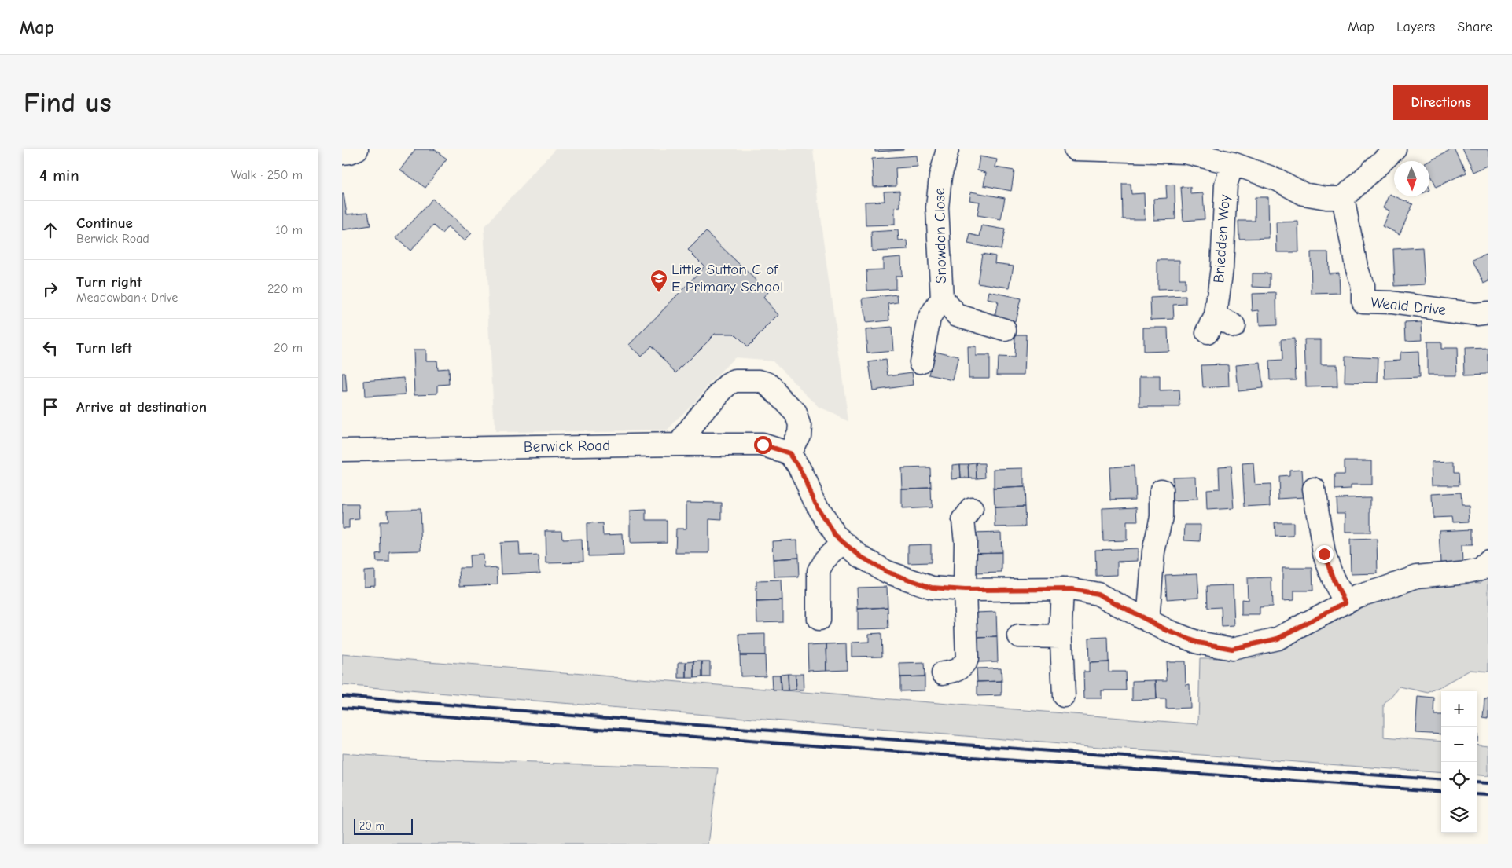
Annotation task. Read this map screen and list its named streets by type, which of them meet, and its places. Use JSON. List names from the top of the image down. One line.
{"streets":{"street":["Snowdon Close","Briedden Way","Weald Drive","Berwick Road"]},"places":{"school or university":["Little Sutton C of E Primary School"]},"scale_bar":"20 m","north":"bottom","page":{"header":"Map","nav":["Map","Layers","Share"],"buttons":"Directions","title":"Find us","heading":["4 min","Walk · 250 m"],"list":[["Continue","Berwick Road","10 m"],["Turn right","Meadowbank Drive","220 m"],["Turn left","20 m"],"Arrive at destination"],"map_buttons":["+","−"],"scale":"20 m"}}
